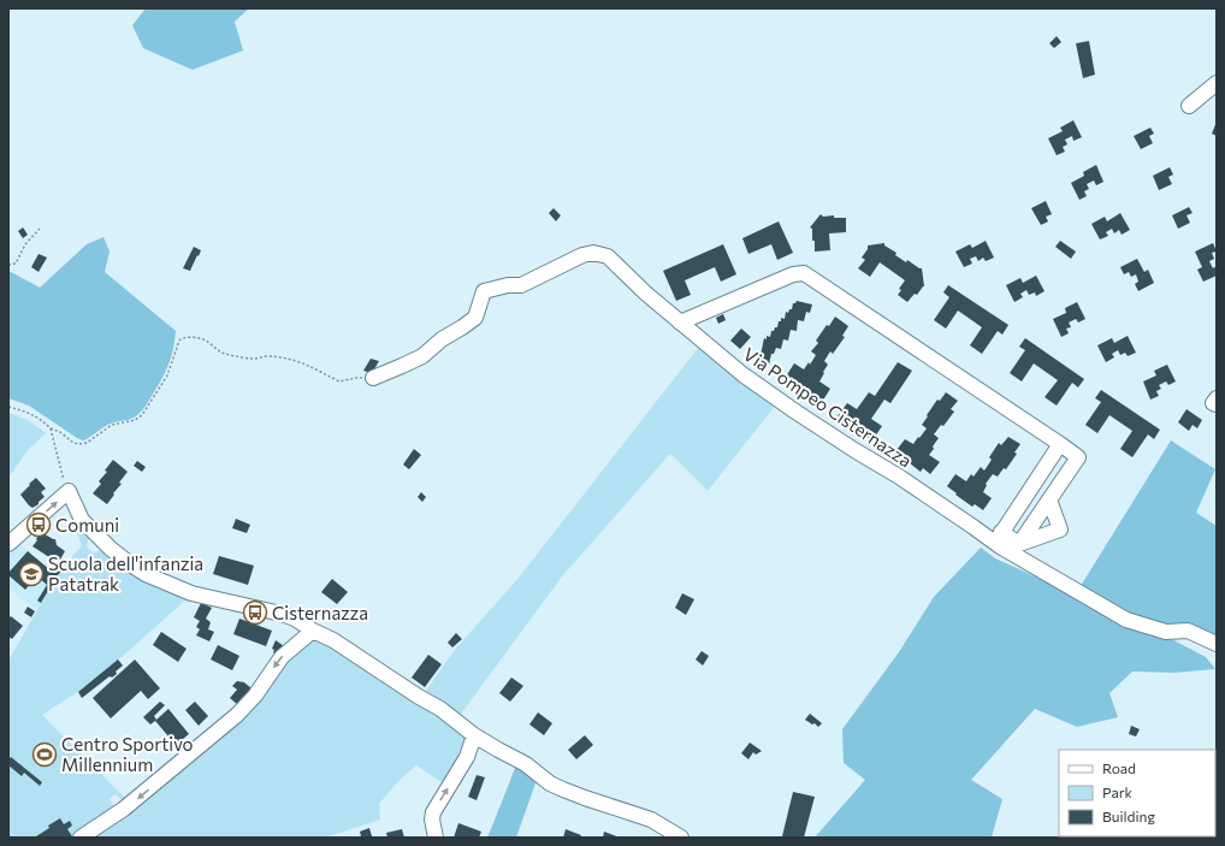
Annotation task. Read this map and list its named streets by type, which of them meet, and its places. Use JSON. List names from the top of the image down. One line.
{"streets":{"street":["Via Pompeo Cisternazza"]},"places":{"bus stop":["Comuni","Cisternazza"],"school or university":["Scuola dell'infanzia Patatrak"],"sports":["Centro Sportivo Millennium"]},"legend":["Road","Park","Building"]}
